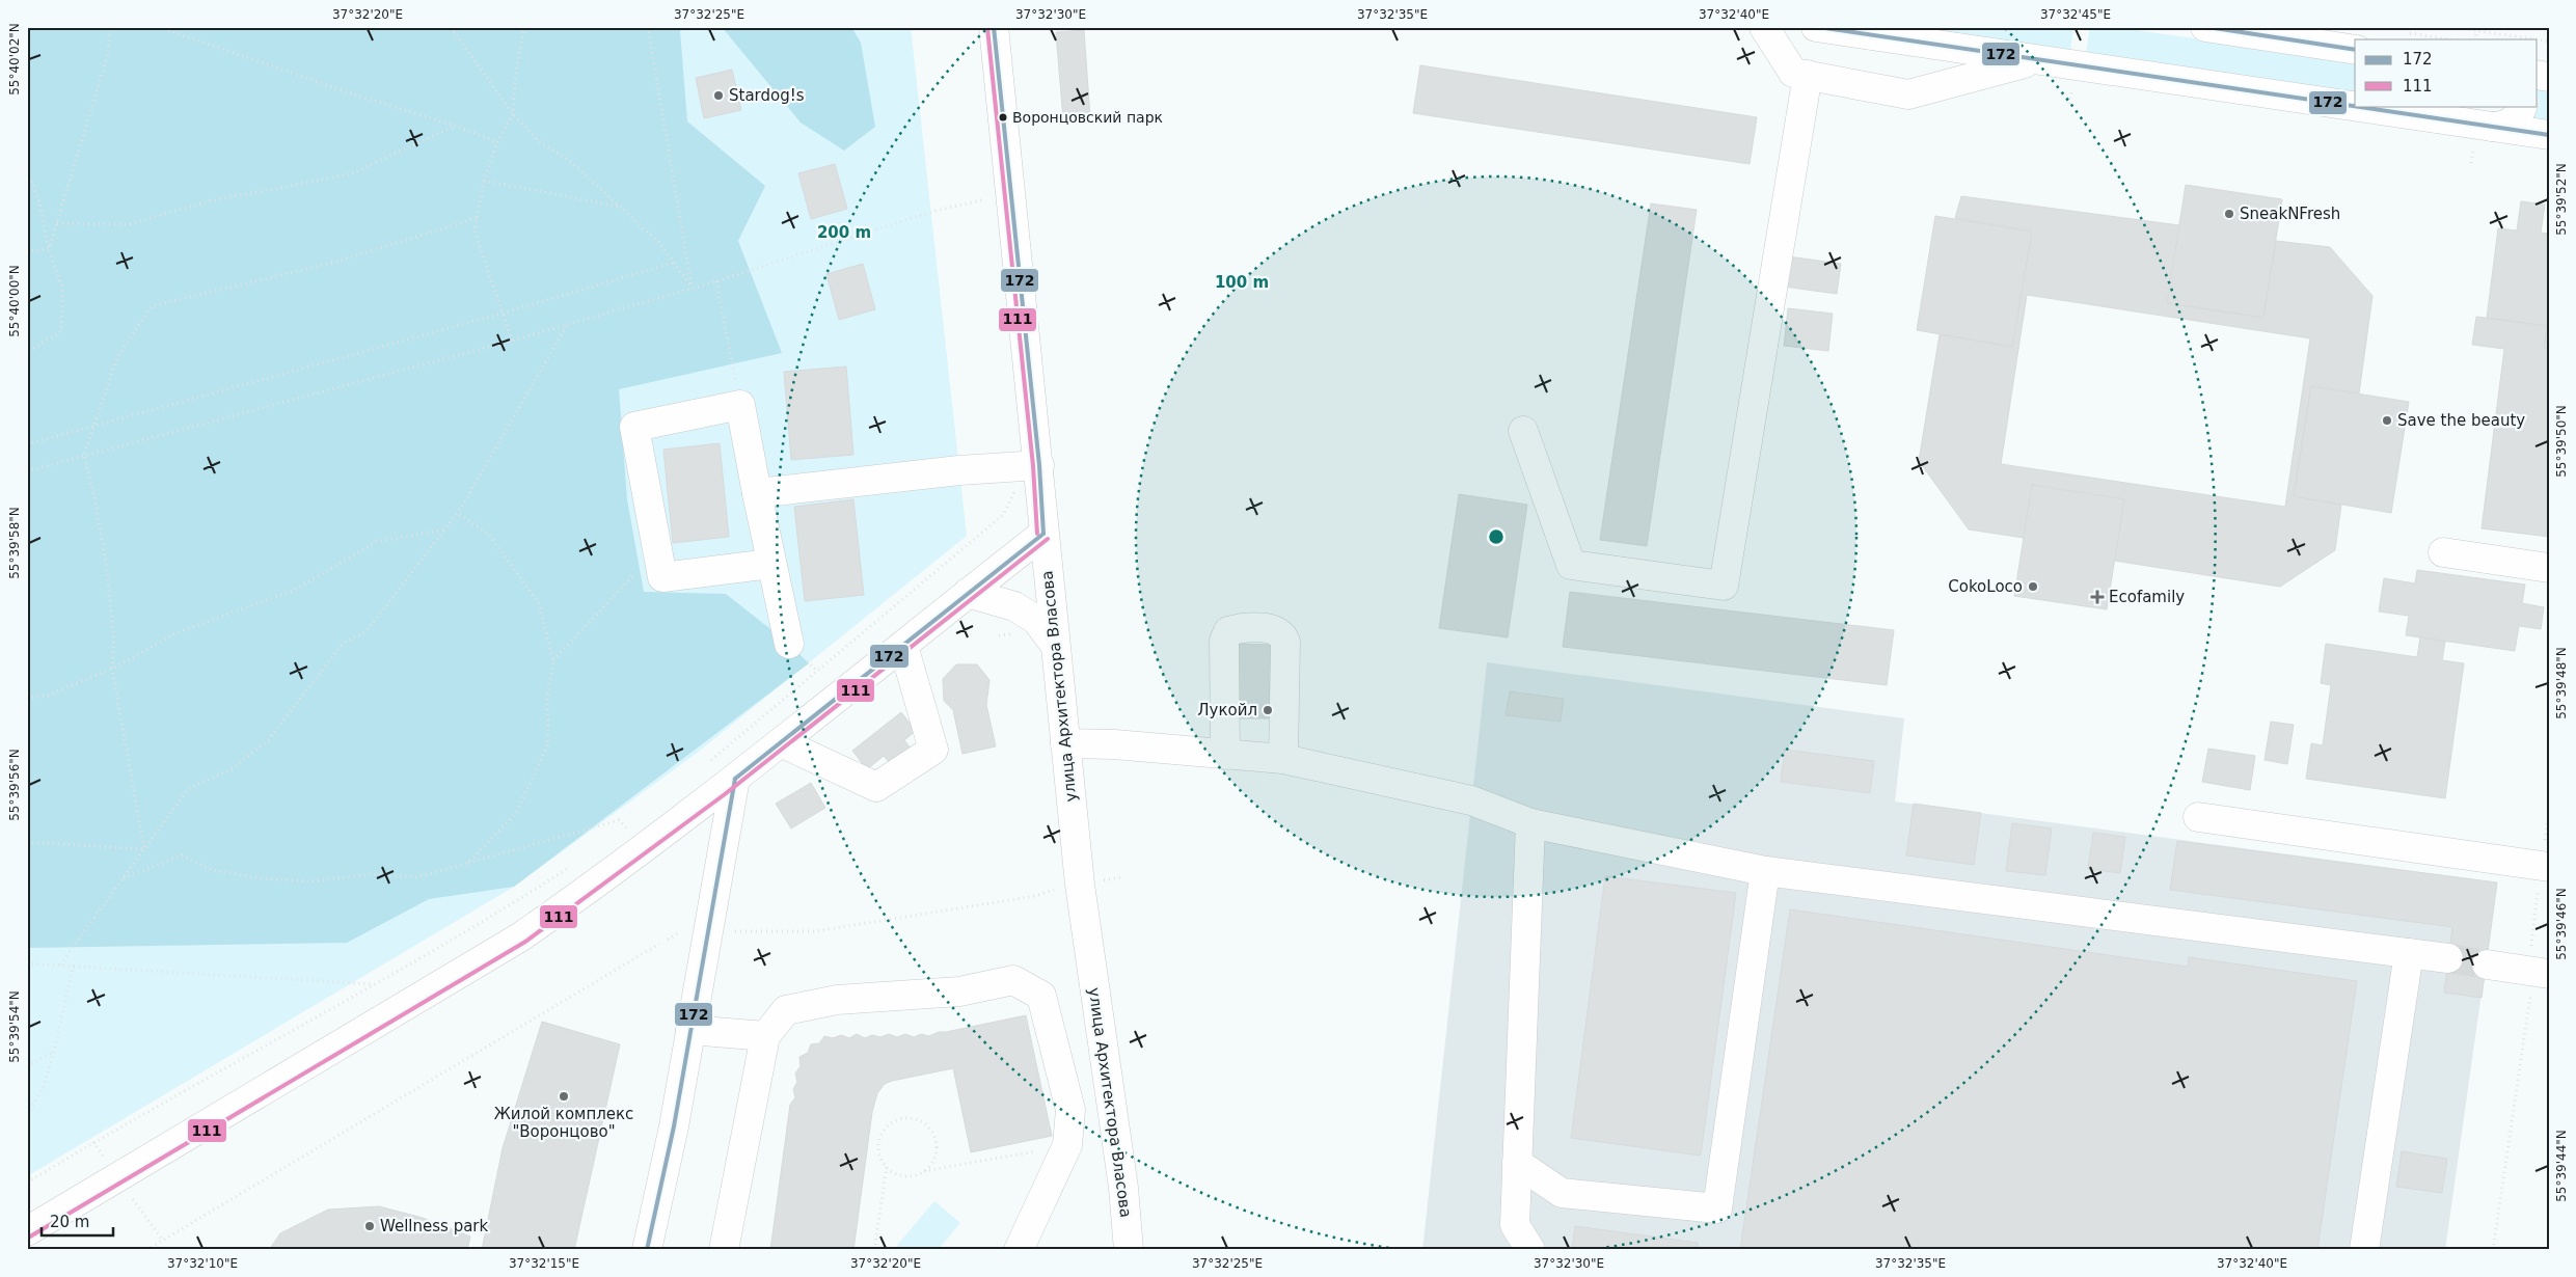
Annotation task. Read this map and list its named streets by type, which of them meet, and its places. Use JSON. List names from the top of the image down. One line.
{"streets":{"street":["улица Архитектора Власова"]},"places":{"other":["Stardog!s","Воронцовский парк","SneakNFresh","Save the beauty","CokoLoco","Лукойл","Жилой комплекс \"Воронцово\"","Wellness park"],"health":["Ecofamily"]},"lines":["transit line 172","transit line 111"],"legend":["172","111"],"scale_bar":"20 m","coordinates":["37°32'20\"E","37°32'25\"E","37°32'30\"E","37°32'35\"E","37°32'40\"E","37°32'45\"E","55°40'02\"N","55°39'52\"N","55°40'00\"N","55°39'50\"N","55°39'58\"N","55°39'48\"N","55°39'56\"N","55°39'46\"N","55°39'54\"N","55°39'44\"N","37°32'10\"E","37°32'15\"E"],"rings":["200 m","100 m"]}
